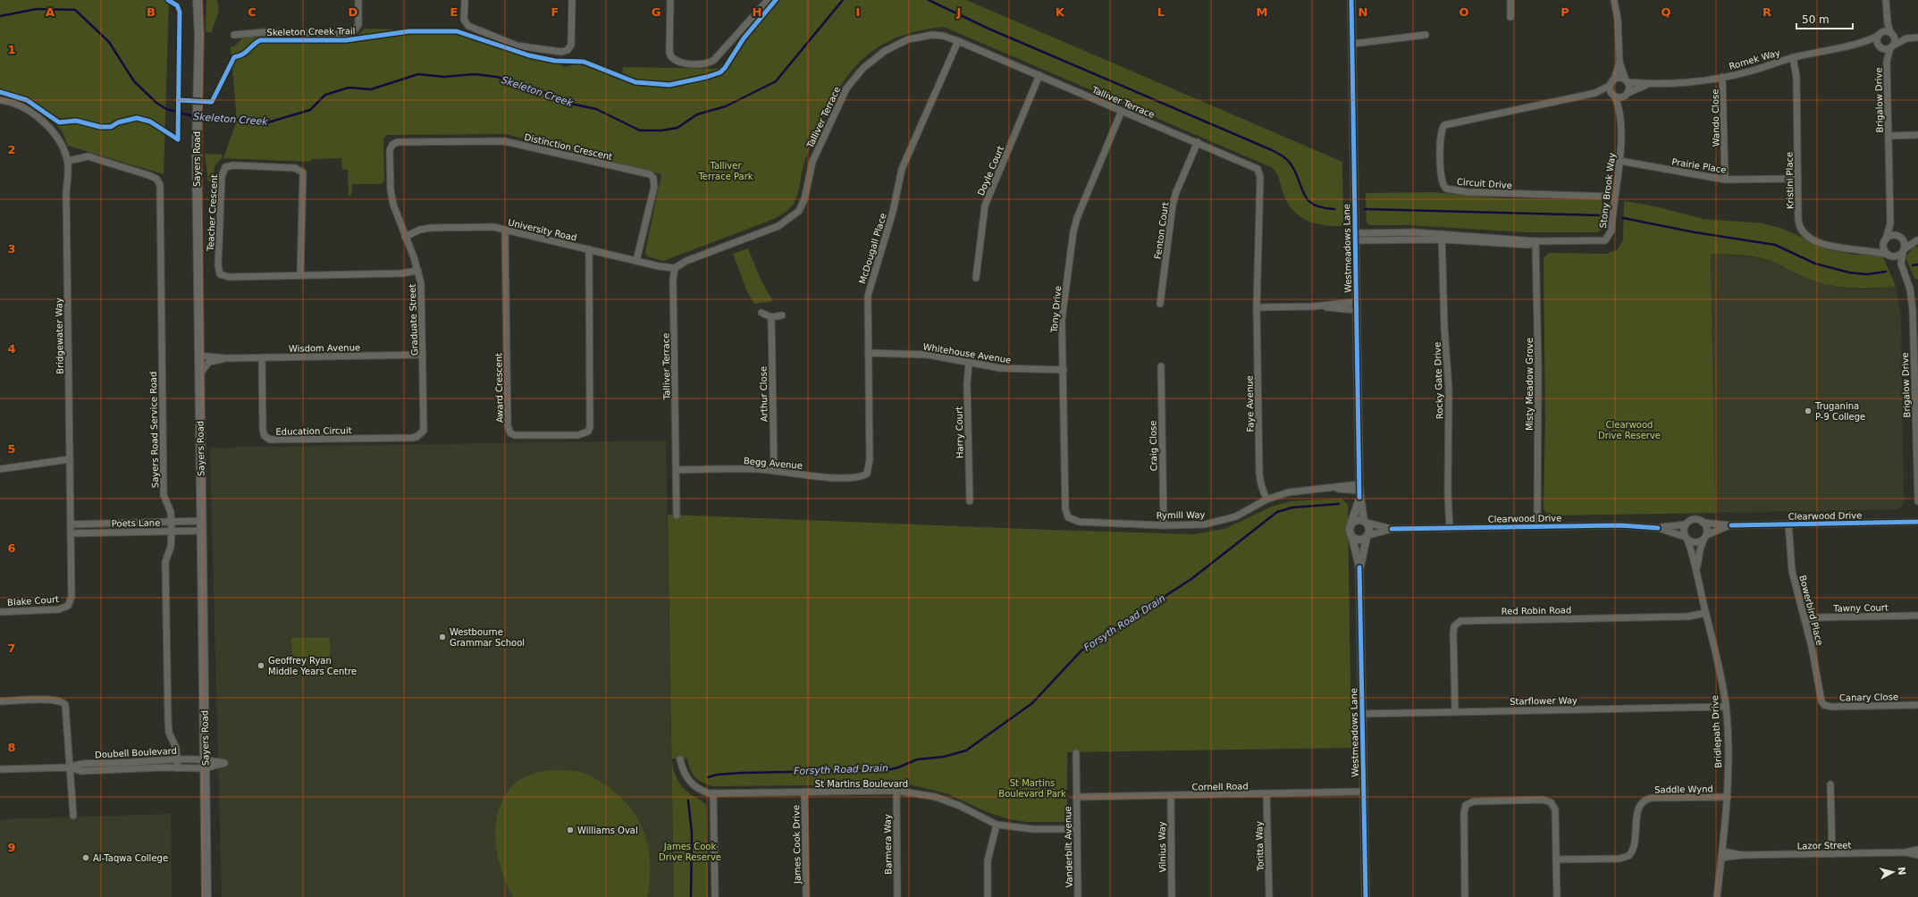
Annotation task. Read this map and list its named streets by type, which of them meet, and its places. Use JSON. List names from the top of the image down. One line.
{"streets":{"main road":["Sayers Road"],"street":["Romek Way","Brigalow Drive","Talliver Terrace","Wando Close","Distinction Crescent","Prairie Place","Doyle Court","Kristini Place","Circuit Drive","Stony Brook Way","Teacher Crescent","University Road","Fenton Court","McDougall Place","Westmeadows Lane","Tony Drive","Graduate Street","Bridgewater Way","Wisdom Avenue","Whitehouse Avenue","Rocky Gate Drive","Misty Meadow Grove","Award Crescent","Arthur Close","Faye Avenue","Sayers Road Service Road","Education Circuit","Harry Court","Craig Close","Begg Avenue","Rymill Way","Clearwood Drive","Poets Lane","Blake Court","Tawny Court","Red Robin Road","Bowerbird Place","Canary Close","Starflower Way","Bridlepath Drive","Doubell Boulevard","St Martins Boulevard","Cornell Road","Saddle Wynd","James Cook Drive","Barmera Way","Lazor Street","Toritta Way","Vanderbilt Avenue","Vilnius Way"],"cycle path":["Skeleton Creek Trail"]},"crossings":[["Romek Way","Brigalow Drive"],["Romek Way","Wando Close"],["Romek Way","Kristini Place"],["Romek Way","Circuit Drive"],["Romek Way","Stony Brook Way"],["Brigalow Drive","Kristini Place"],["Talliver Terrace","Doyle Court"],["Talliver Terrace","University Road"],["Talliver Terrace","Fenton Court"],["Talliver Terrace","McDougall Place"],["Talliver Terrace","Tony Drive"],["Talliver Terrace","Faye Avenue"],["Talliver Terrace","Begg Avenue"],["Wando Close","Prairie Place"],["Distinction Crescent","University Road"],["Distinction Crescent","Graduate Street"],["Sayers Road","Wisdom Avenue"],["Sayers Road","Poets Lane"],["Sayers Road","Doubell Boulevard"],["Prairie Place","Kristini Place"],["Prairie Place","Stony Brook Way"],["Circuit Drive","Stony Brook Way"],["Stony Brook Way","Westmeadows Lane"],["Stony Brook Way","Rocky Gate Drive"],["Stony Brook Way","Misty Meadow Grove"],["Teacher Crescent","Graduate Street"],["University Road","Graduate Street"],["University Road","Award Crescent"],["McDougall Place","Whitehouse Avenue"],["McDougall Place","Begg Avenue"],["Westmeadows Lane","Rymill Way"],["Westmeadows Lane","Clearwood Drive"],["Westmeadows Lane","Starflower Way"],["Westmeadows Lane","Cornell Road"],["Tony Drive","Whitehouse Avenue"],["Tony Drive","Rymill Way"],["Graduate Street","Wisdom Avenue"],["Graduate Street","Education Circuit"],["Bridgewater Way","Sayers Road Service Road"],["Bridgewater Way","Poets Lane"],["Bridgewater Way","Blake Court"],["Wisdom Avenue","Education Circuit"],["Whitehouse Avenue","Harry Court"],["Rocky Gate Drive","Clearwood Drive"],["Misty Meadow Grove","Clearwood Drive"],["Arthur Close","Begg Avenue"],["Faye Avenue","Rymill Way"],["Sayers Road Service Road","Poets Lane"],["Sayers Road Service Road","Doubell Boulevard"],["Craig Close","Rymill Way"],["Clearwood Drive","Bowerbird Place"],["Clearwood Drive","Bridlepath Drive"],["Tawny Court","Bowerbird Place"],["Red Robin Road","Starflower Way"],["Red Robin Road","Bridlepath Drive"],["Bowerbird Place","Canary Close"],["Starflower Way","Bridlepath Drive"],["Bridlepath Drive","Saddle Wynd"],["Bridlepath Drive","Lazor Street"],["St Martins Boulevard","James Cook Drive"],["St Martins Boulevard","Barmera Way"],["St Martins Boulevard","Vanderbilt Avenue"],["Cornell Road","Toritta Way"],["Cornell Road","Vanderbilt Avenue"],["Cornell Road","Vilnius Way"]],"water":["Skeleton Creek","Forsyth Road Drain"],"parks":["Talliver Terrace Park","Clearwood Drive Reserve","St Martins Boulevard Park","James Cook Drive Reserve"],"places":["Truganina P-9 College","Westbourne Grammar School","Geoffrey Ryan Middle Years Centre","Williams Oval","Al-Taqwa College"],"scale_bar":"50 m","north":"right","grid":{"columns":["A","B","C","D","E","F","G","H","I","J","K","L","M","N","O","P","Q","R"],"rows":["1","2","3","4","5","6","7","8","9"]}}
